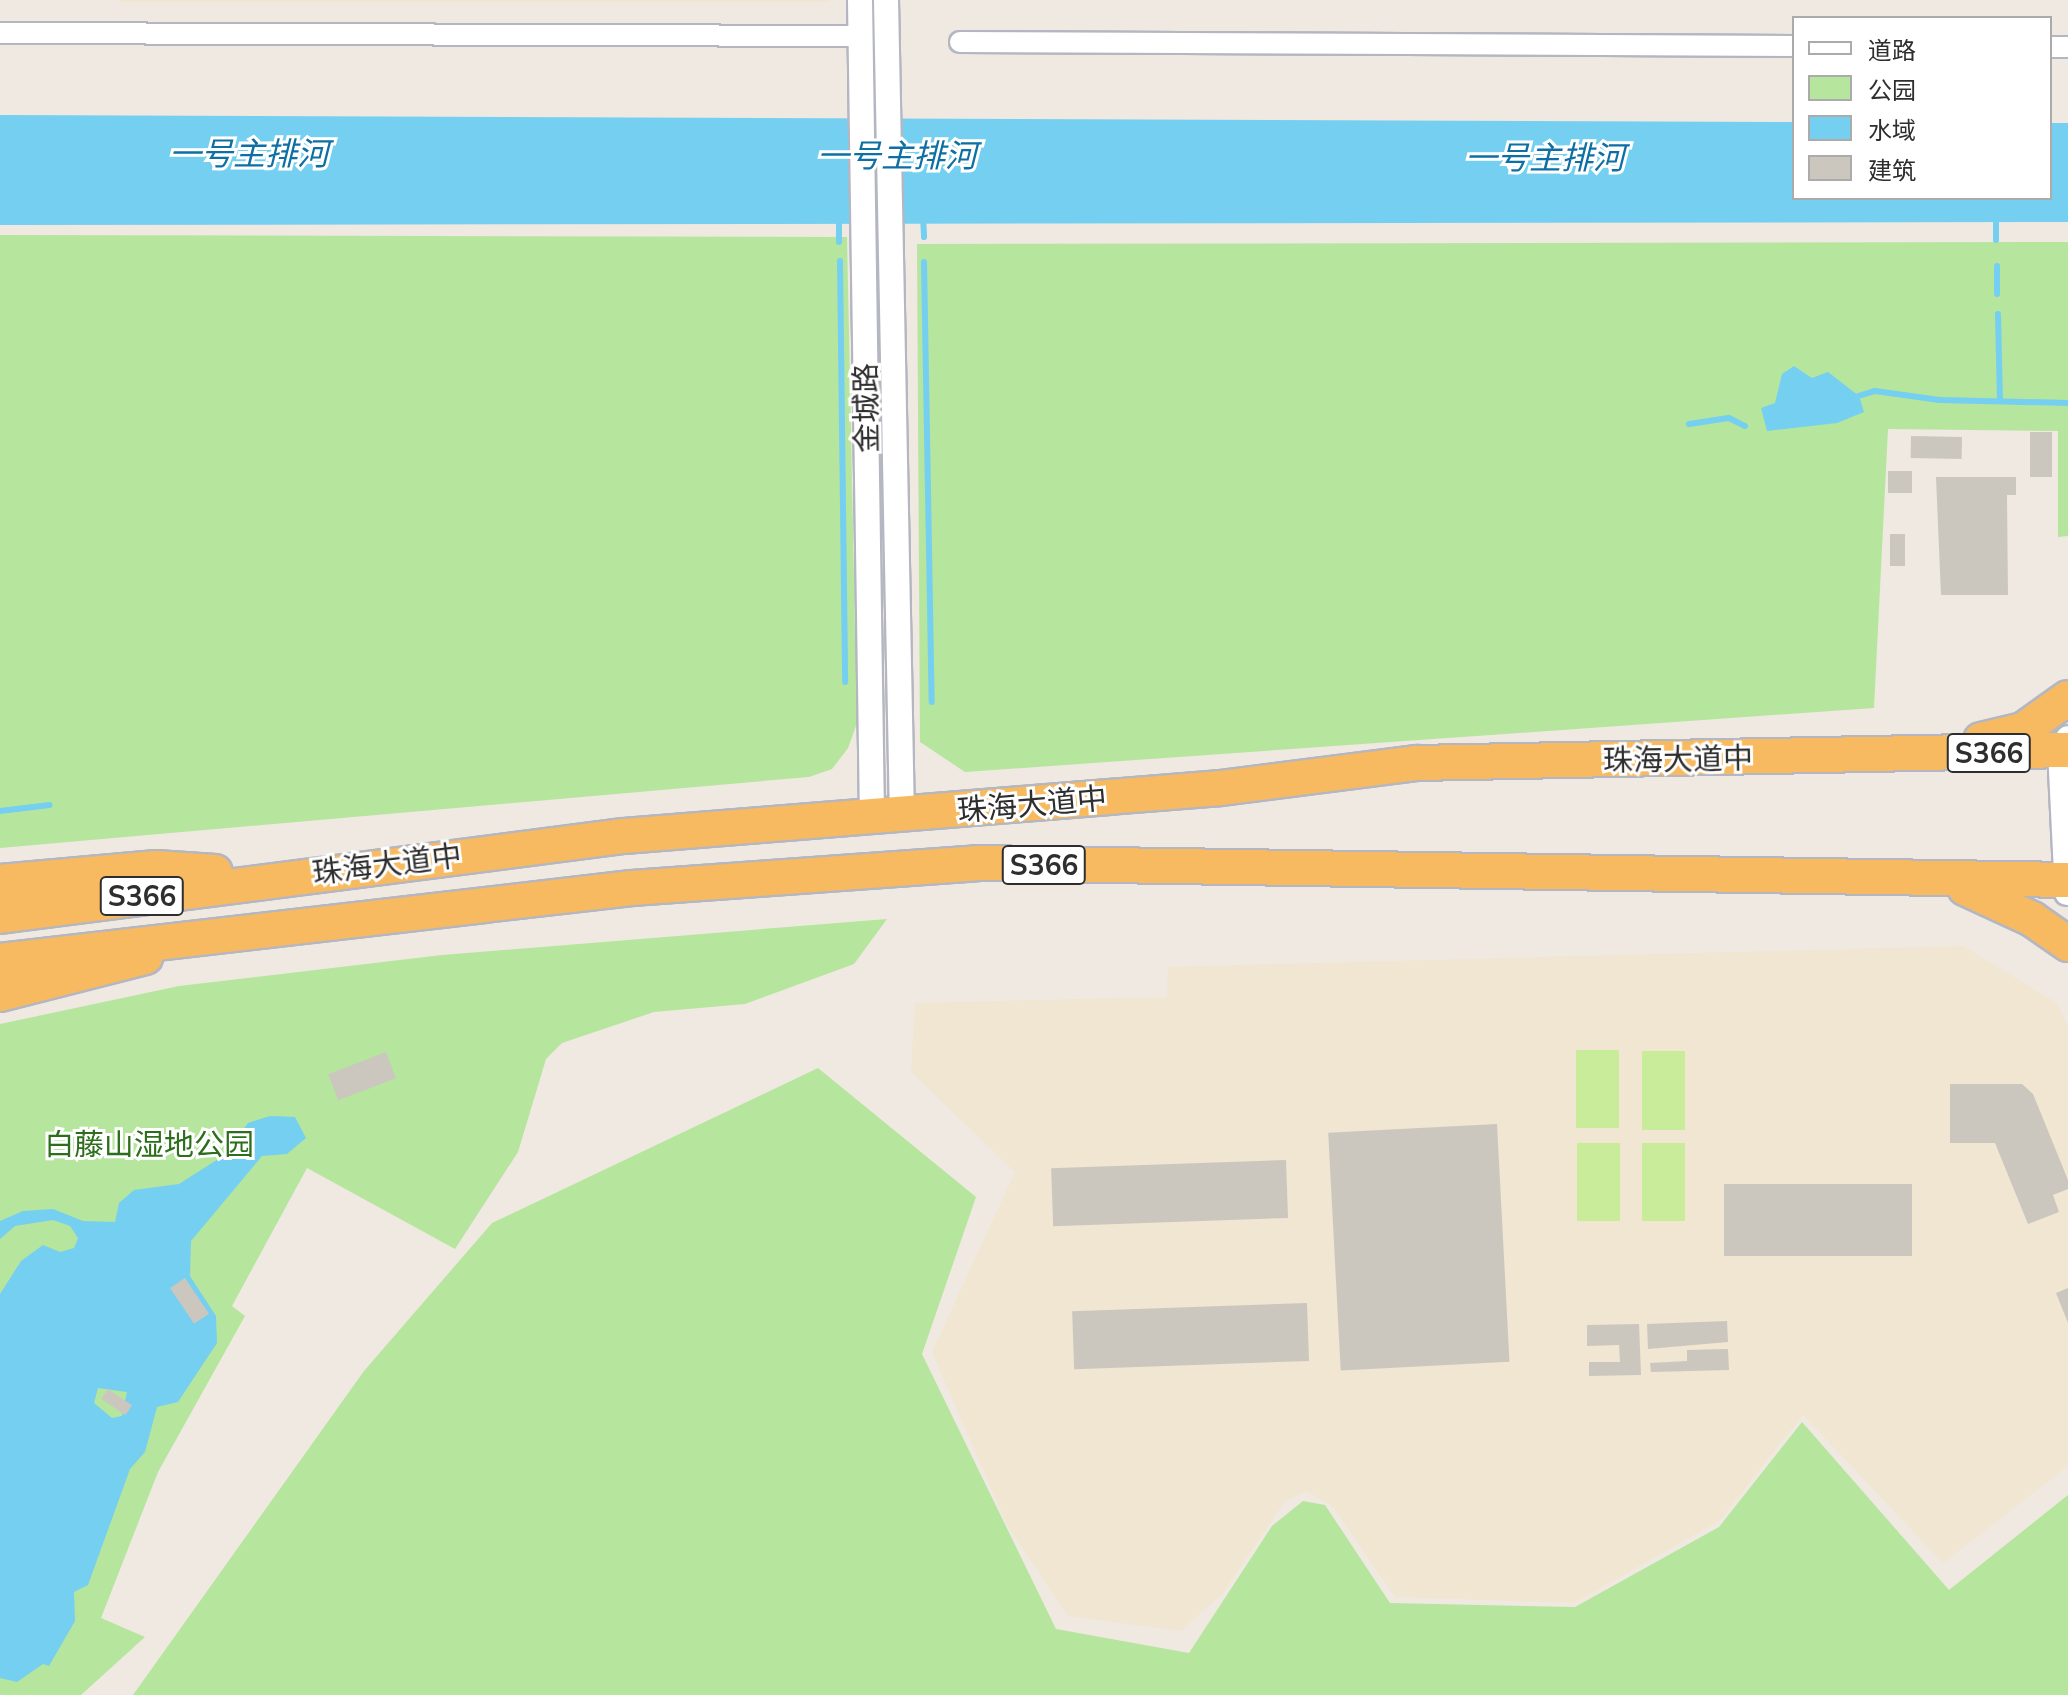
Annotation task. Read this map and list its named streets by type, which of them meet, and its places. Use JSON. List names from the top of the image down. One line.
{"streets":{"highway":["S366","珠海大道中"],"street":["金城路"]},"crossings":[["金城路","珠海大道中"]],"water":["一号主排河"],"parks":["白藤山湿地公园"],"legend":["道路","公园","水域","建筑"]}
